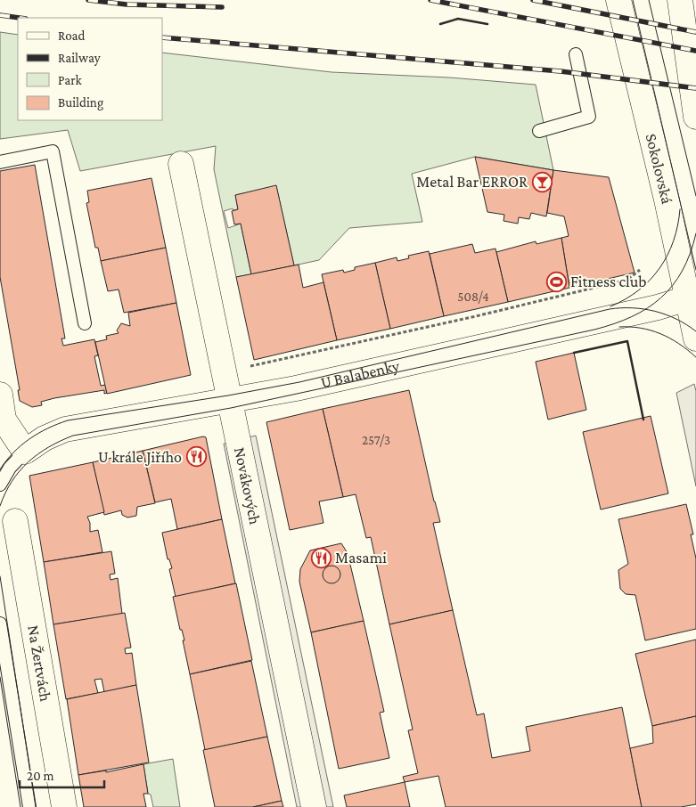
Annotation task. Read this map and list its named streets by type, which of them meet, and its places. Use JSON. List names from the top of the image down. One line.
{"streets":{"street":["Sokolovská","U Balabenky","Novákových","Na Žertvách"]},"crossings":[["Sokolovská","U Balabenky"],["U Balabenky","Novákových"]],"places":{"bar":["Metal Bar ERROR"],"sports":["Fitness club"],"restaurant":["U krále Jiřího","Masami"]},"house_numbers":["508/4","257/3"],"legend":["Road","Railway","Park","Building"],"scale_bar":"20 m"}
